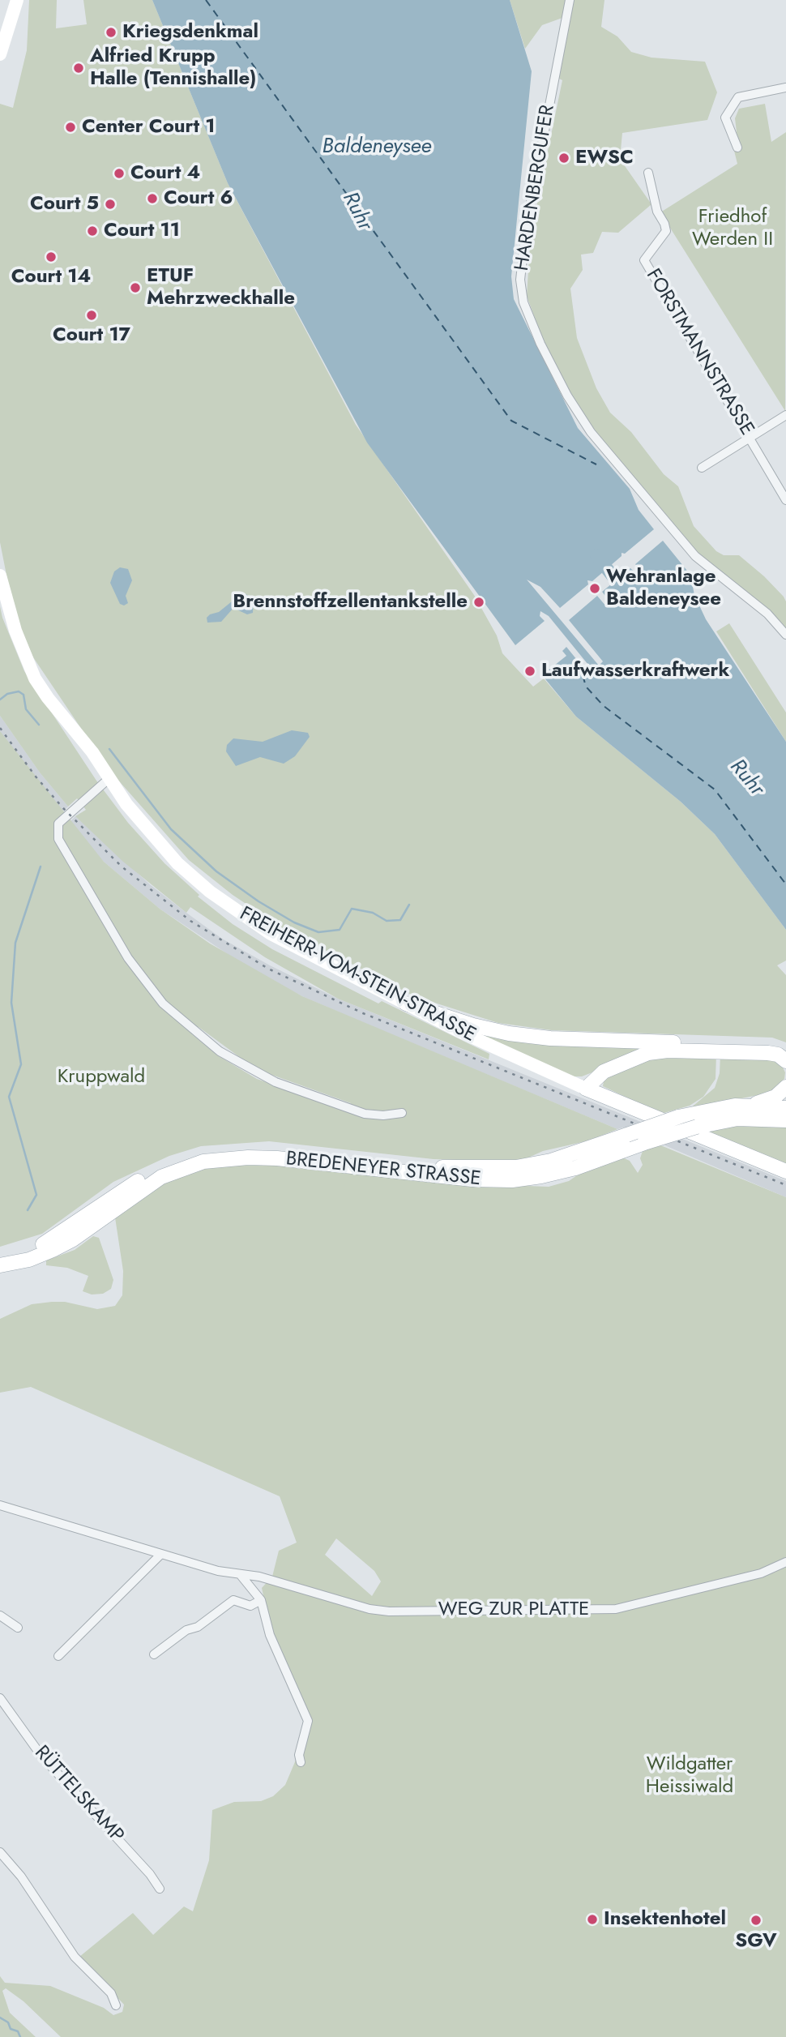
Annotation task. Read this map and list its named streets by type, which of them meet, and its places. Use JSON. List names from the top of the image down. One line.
{"streets":{"main road":["FREIHERR-VOM-STEIN-STRASSE","BREDENEYER STRASSE"],"street":["HARDENBERGUFER","FORSTMANNSTRASSE","WEG ZUR PLATTE","RÜTTELSKAMP"]},"water":["Baldeneysee","Ruhr"],"parks":["Friedhof Werden II","Kruppwald","Wildgatter Heissiwald"],"places":["Kriegsdenkmal","Alfried Krupp Halle (Tennishalle)","Center Court 1","EWSC","Court 4","Court 6","Court 5","Court 11","Court 14","ETUF Mehrzweckhalle","Court 17","Wehranlage Baldeneysee","Brennstoffzellentankstelle","Laufwasserkraftwerk","Insektenhotel","SGV"]}
